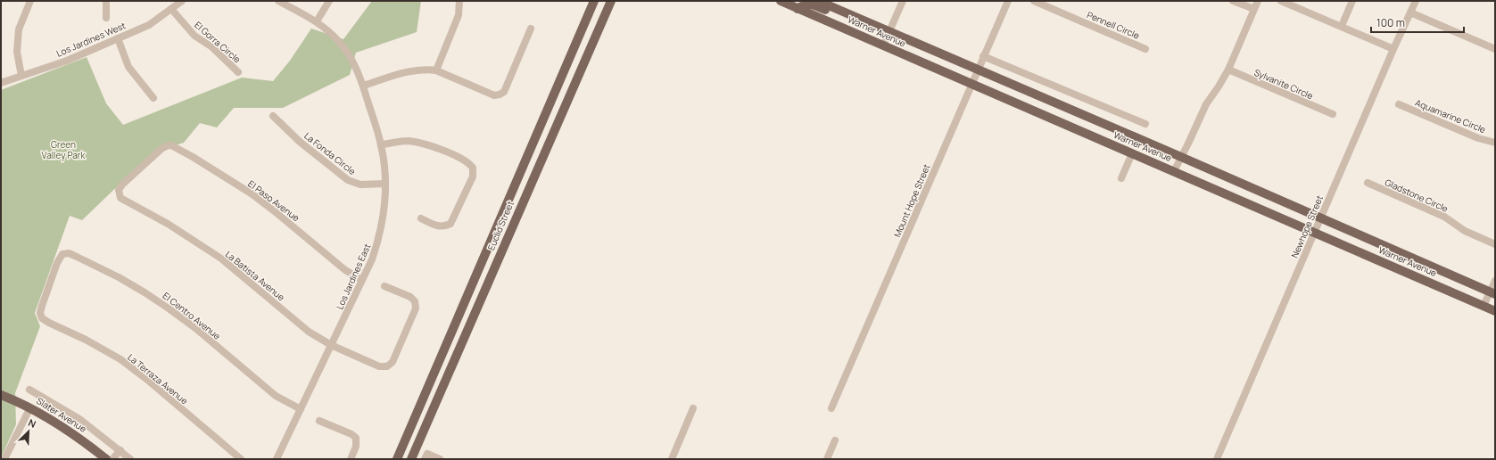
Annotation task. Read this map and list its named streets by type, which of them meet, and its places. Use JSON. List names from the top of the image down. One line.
{"streets":{"main road":["Warner Avenue","Euclid Street","Slater Avenue"],"street":["Pennell Circle","Los Jardines West","El Gorra Circle","Sylvanite Circle","Aquamarine Circle","La Fonda Circle","Gladstone Circle","El Paso Avenue","Mount Hope Street","Newhope Street","La Batista Avenue","Los Jardines East","El Centro Avenue","La Terraza Avenue"]},"crossings":[["Warner Avenue","Mount Hope Street"],["Warner Avenue","Newhope Street"],["Los Jardines West","El Gorra Circle"],["La Fonda Circle","Los Jardines East"],["El Paso Avenue","La Batista Avenue"],["El Paso Avenue","Los Jardines East"],["La Batista Avenue","Los Jardines East"],["Los Jardines East","El Centro Avenue"],["El Centro Avenue","La Terraza Avenue"]],"parks":["Green Valley Park"],"scale_bar":"100 m","north":"top right"}
